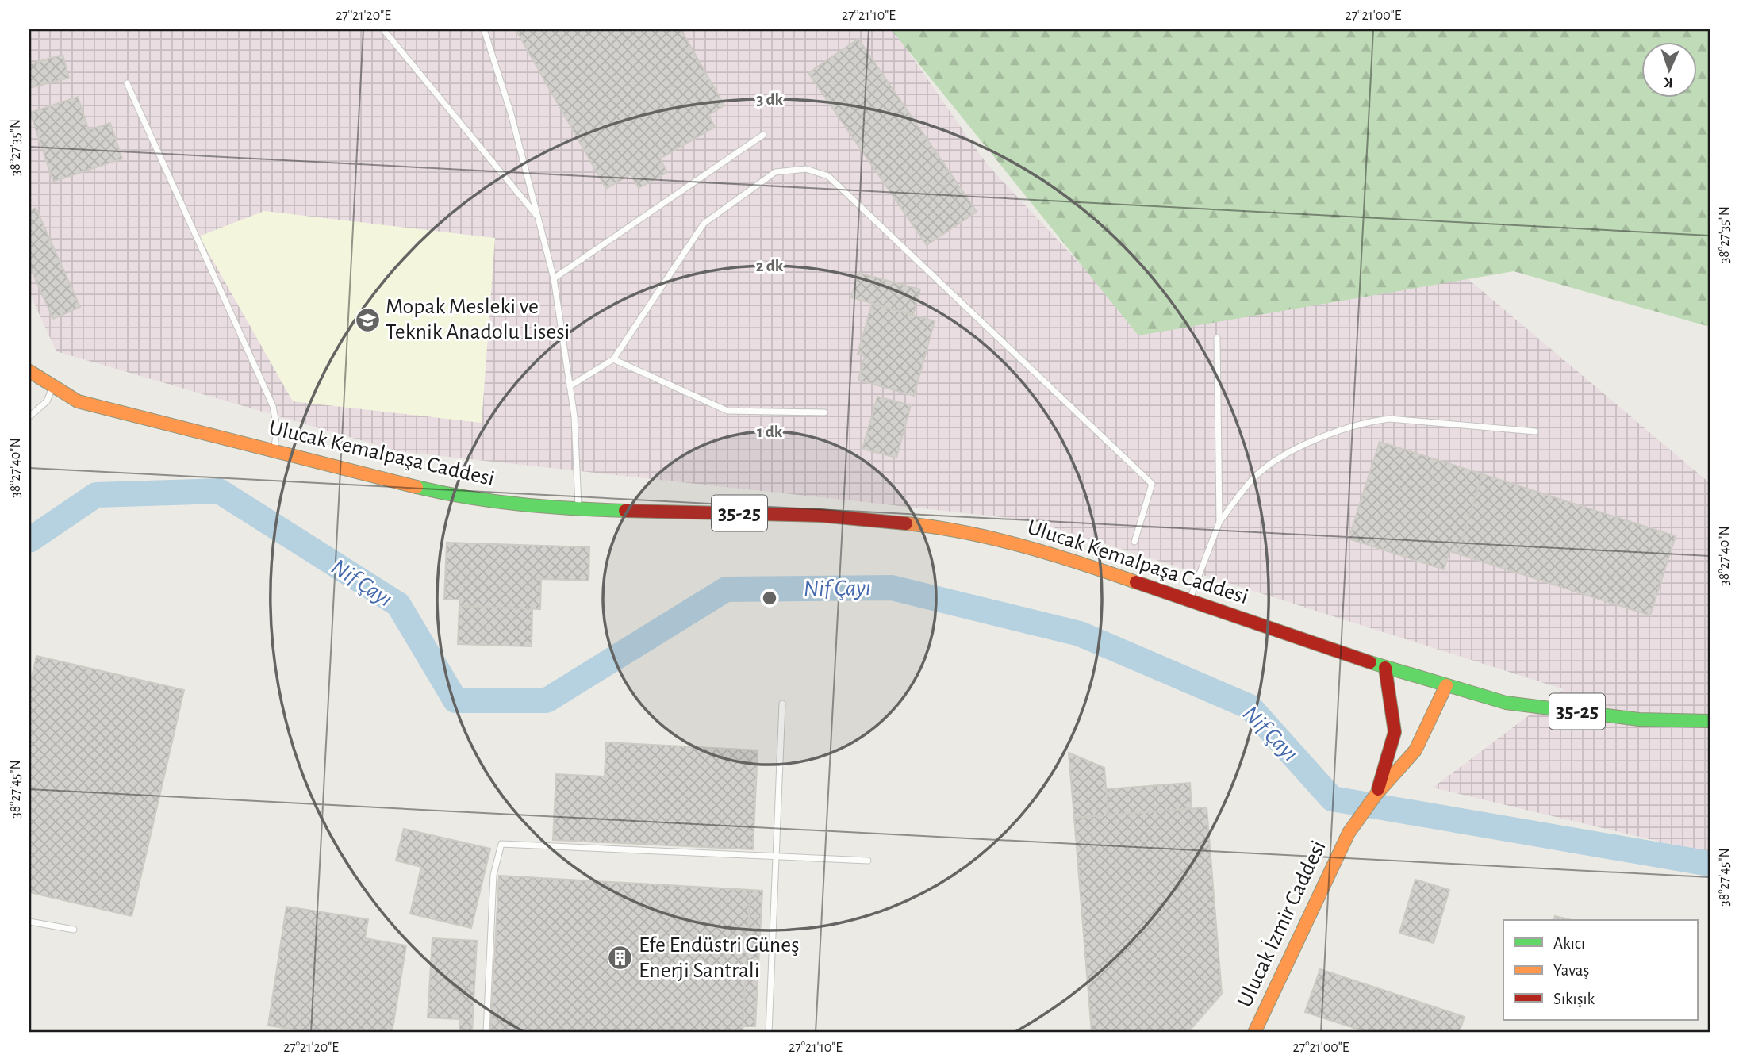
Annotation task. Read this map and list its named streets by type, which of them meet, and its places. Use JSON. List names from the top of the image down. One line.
{"streets":{"main road":["Ulucak Kemalpaşa Caddesi","35-25","Ulucak İzmir Caddesi"]},"water":["Nif Çayı"],"places":{"school or university":["Mopak Mesleki ve Teknik Anadolu Lisesi"],"building":["Efe Endüstri Güneş Enerji Santrali"]},"legend":["Akıcı","Yavaş","Sıkışık"],"north":"bottom","coordinates":["27°21'20\"E","27°21'10\"E","27°21'00\"E","38°27'35\"N","38°27'40\"N","38°27'45\"N"],"rings":["3 dk","2 dk","1 dk"]}
